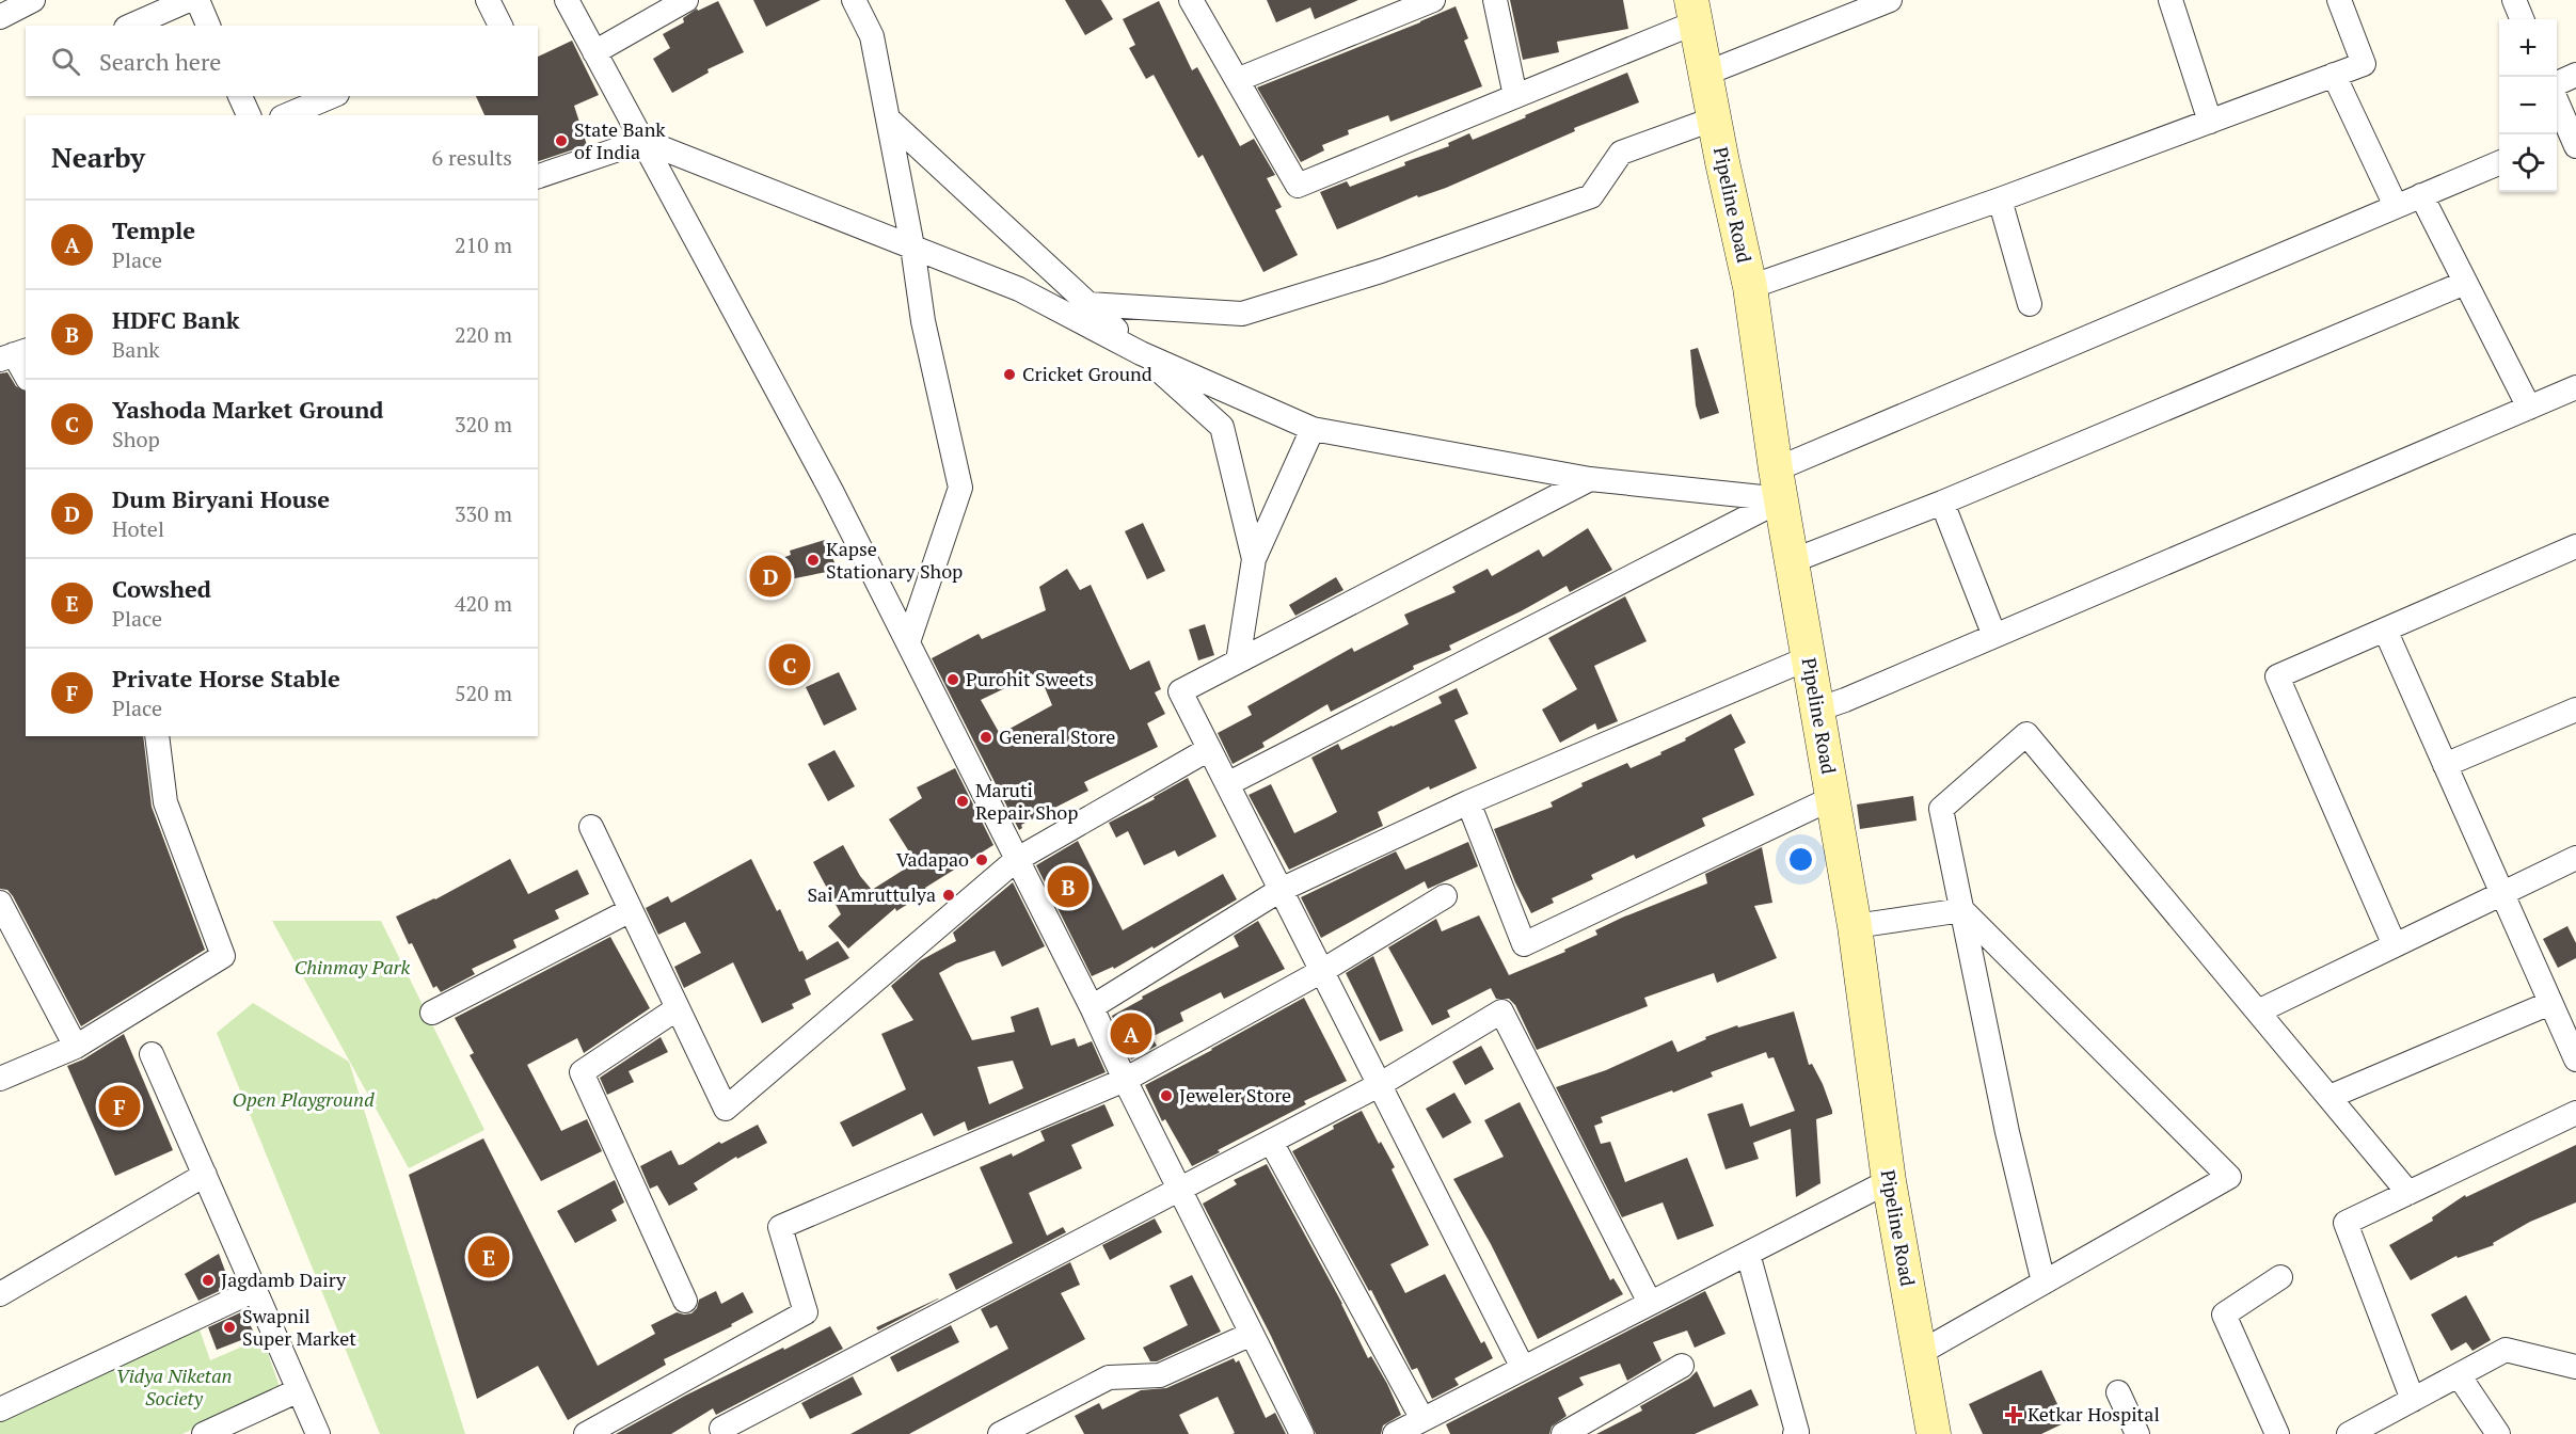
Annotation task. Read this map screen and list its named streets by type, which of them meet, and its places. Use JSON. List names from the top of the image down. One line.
{"streets":{"main road":["Pipeline Road"]},"parks":["Chinmay Park","Open Playground","Vidya Niketan Society"],"places":{"other":["State Bank of India","Cricket Ground","Kapse Stationary Shop","Purohit Sweets","General Store","Maruti Repair Shop","Vadapao","Sai Amruttulya","Jeweler Store","Jagdamb Dairy","Swapnil Super Market"],"health":["Ketkar Hospital"]},"page":{"map_buttons":["+","−"],"search":"Search here","heading":["Nearby","6 results"],"list":[{"mark":"A","name":"Temple","note":"Place","value":"210 m"},{"mark":"B","name":"HDFC Bank","note":"Bank","value":"220 m"},{"mark":"C","name":"Yashoda Market Ground","note":"Shop","value":"320 m"},{"mark":"D","name":"Dum Biryani House","note":"Hotel","value":"330 m"},{"mark":"E","name":"Cowshed","note":"Place","value":"420 m"},{"mark":"F","name":"Private Horse Stable","note":"Place","value":"520 m"}],"pins":["D","C","B","A","F","E"]}}
